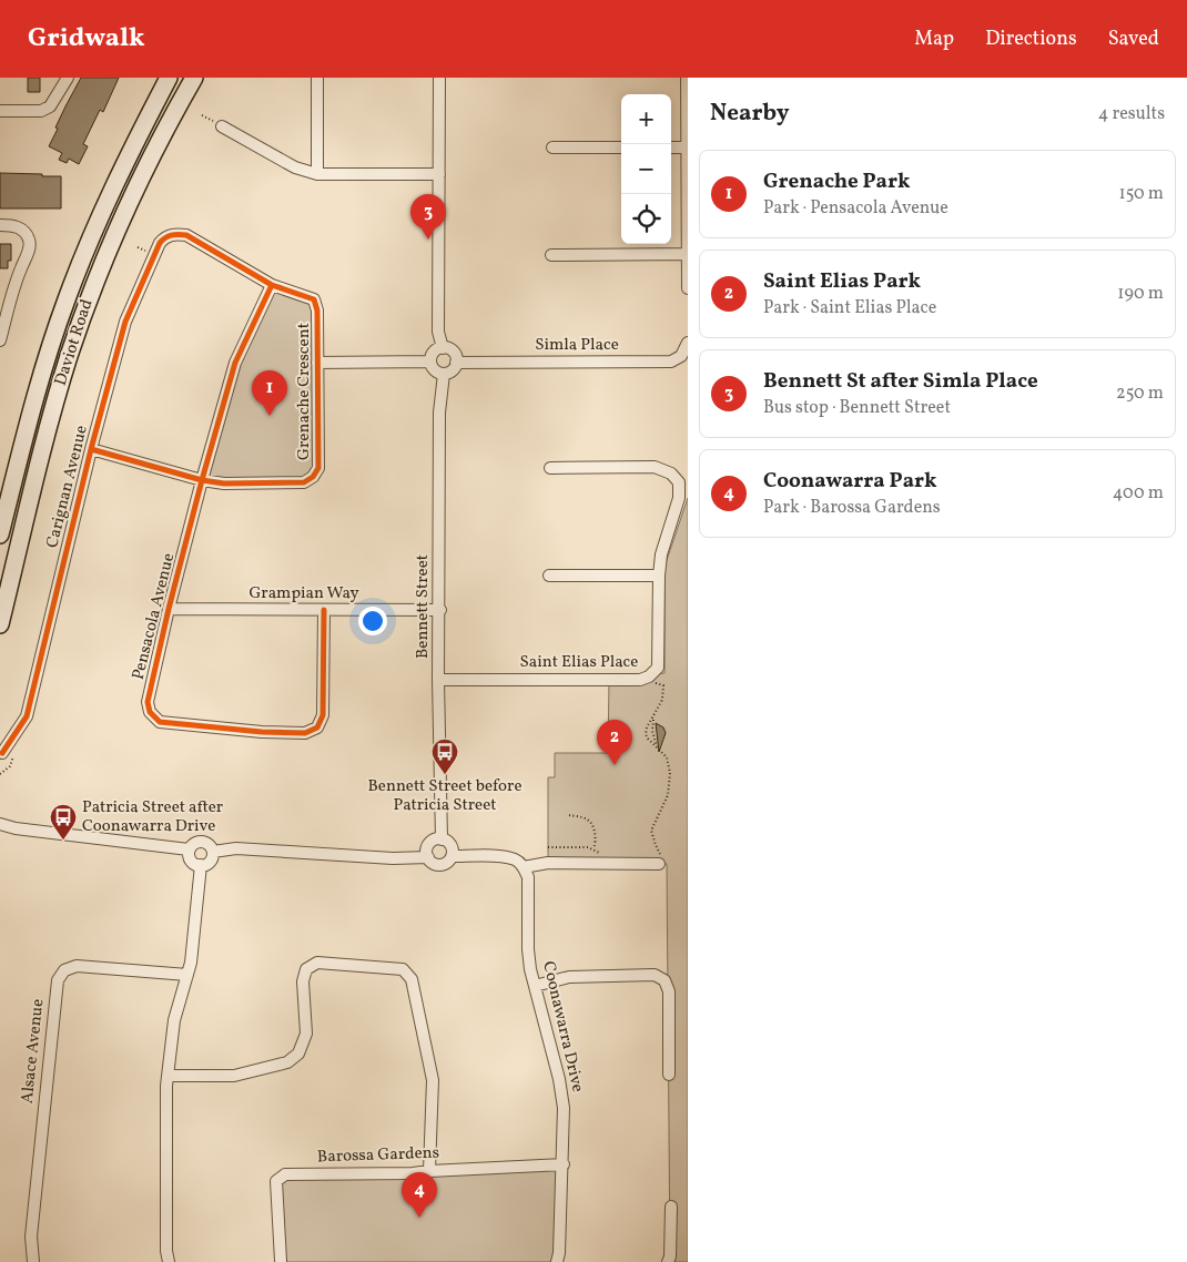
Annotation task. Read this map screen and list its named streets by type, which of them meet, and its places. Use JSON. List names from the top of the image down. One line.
{"streets":{"street":["Daviot Road","Simla Place","Grenache Crescent","Carignan Avenue","Grampian Way","Bennett Street","Pensacola Avenue","Saint Elias Place","Coonawarra Drive","Alsace Avenue","Barossa Gardens"]},"crossings":[["Simla Place","Bennett Street"],["Grenache Crescent","Carignan Avenue"],["Grenache Crescent","Pensacola Avenue"],["Grampian Way","Bennett Street"],["Grampian Way","Pensacola Avenue"],["Bennett Street","Saint Elias Place"],["Coonawarra Drive","Barossa Gardens"]],"places":{"bus stop":["Bennett Street before Patricia Street","Patricia Street after Coonawarra Drive"]},"page":{"header":"Gridwalk","nav":["Map","Directions","Saved"],"heading":["Nearby","4 results"],"map_buttons":["+","−"],"list":[{"mark":"1","name":"Grenache Park","note":"Park · Pensacola Avenue","value":"150 m"},{"mark":"2","name":"Saint Elias Park","note":"Park · Saint Elias Place","value":"190 m"},{"mark":"3","name":"Bennett St after Simla Place","note":"Bus stop · Bennett Street","value":"250 m"},{"mark":"4","name":"Coonawarra Park","note":"Park · Barossa Gardens","value":"400 m"}],"pins":["3","1","2","4"]}}
